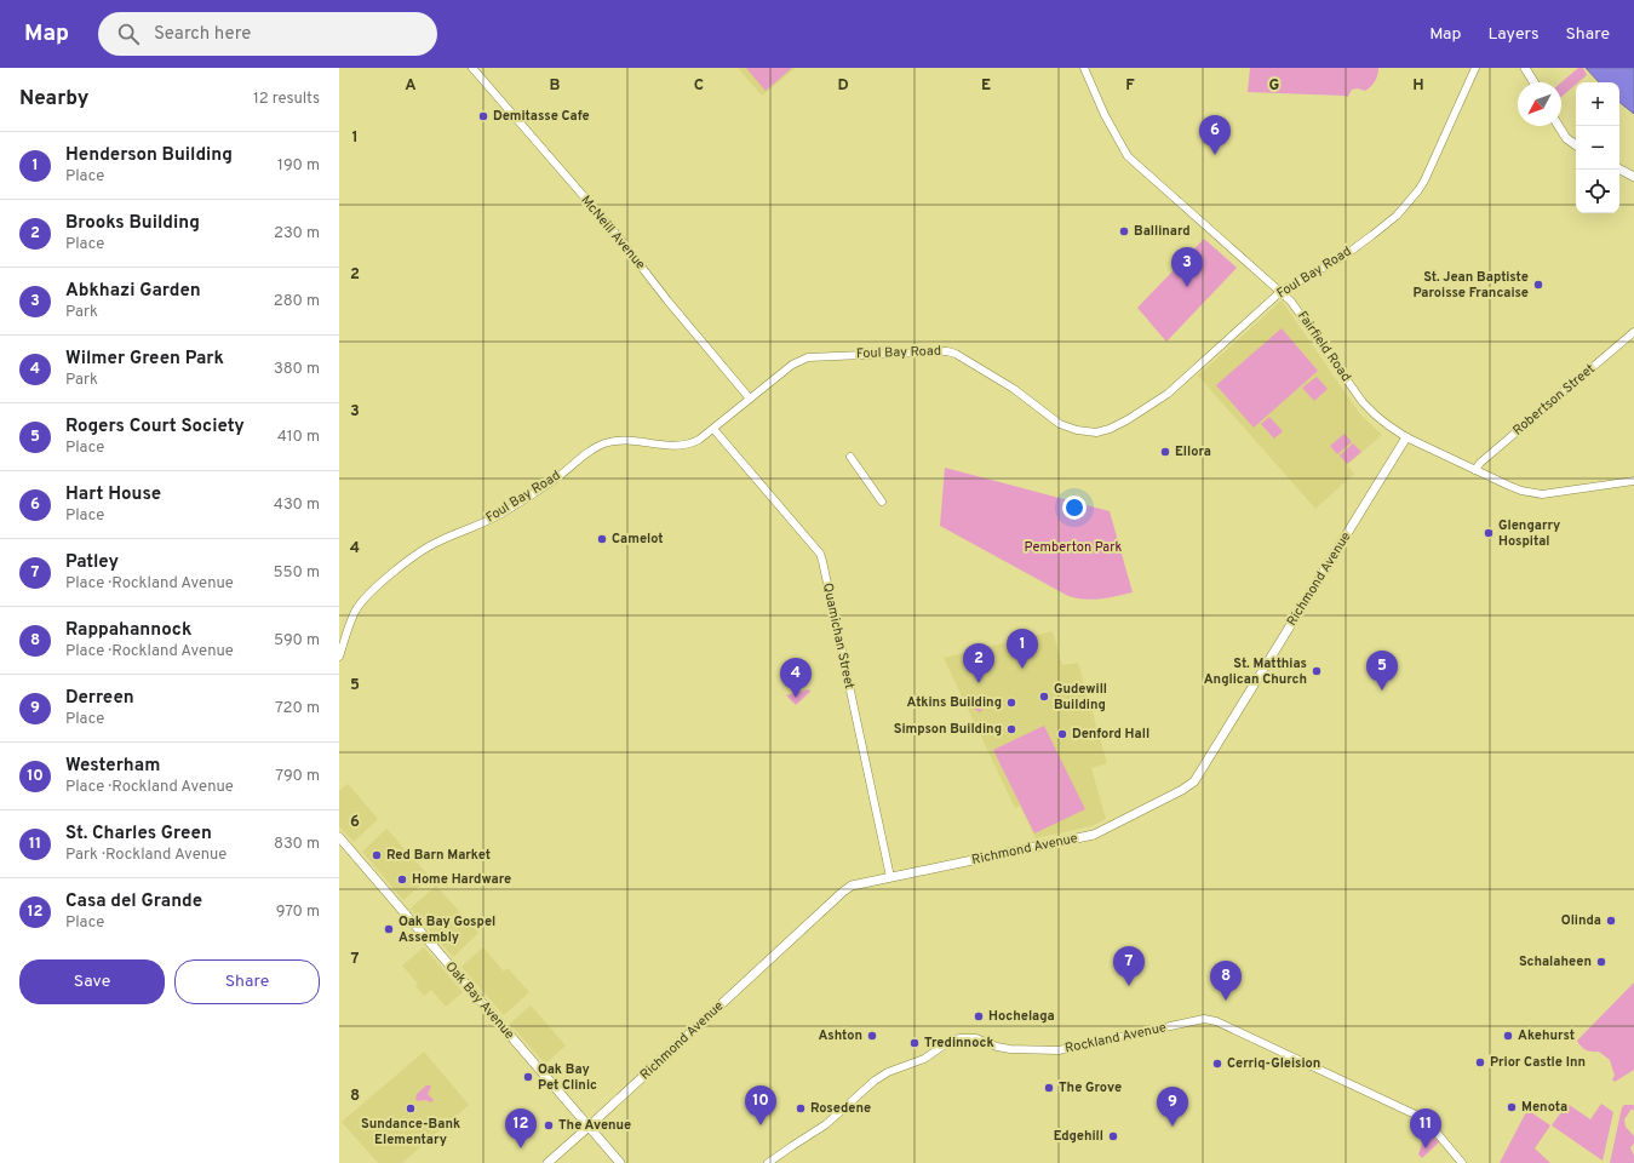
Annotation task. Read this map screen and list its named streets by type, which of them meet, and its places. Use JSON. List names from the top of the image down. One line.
{"streets":{"main road":["Richmond Avenue","Oak Bay Avenue"],"street":["McNeill Avenue","Foul Bay Road","Fairfield Road","Robertson Street","Quamichan Street","Rockland Avenue"]},"crossings":[["McNeill Avenue","Foul Bay Road"],["Foul Bay Road","Fairfield Road"],["Foul Bay Road","Quamichan Street"],["Fairfield Road","Robertson Street"],["Fairfield Road","Richmond Avenue"],["Richmond Avenue","Quamichan Street"],["Richmond Avenue","Oak Bay Avenue"]],"parks":["Pemberton Park"],"places":["Demitasse Cafe","Ballinard","St. Jean Baptiste Paroisse Francaise","Ellora","Glengarry Hospital","Camelot","St. Matthias Anglican Church","Gudewill Building","Atkins Building","Simpson Building","Denford Hall","Red Barn Market","Home Hardware","Olinda","Oak Bay Gospel Assembly","Schalaheen","Hochelaga","Ashton","Akehurst","Tredinnock","Prior Castle Inn","Cerriq-Gleision","Oak Bay Pet Clinic","The Grove","Menota","Sundance-Bank Elementary","Rosedene","The Avenue","Edgehill"],"north":"bottom left","page":{"header":"Map","search":"Search here","nav":["Map","Layers","Share"],"heading":["Nearby","12 results"],"map_buttons":["+","−"],"pins":["6","3","1","2","5","4","7","8","10","9","11","12"],"list":[{"mark":"1","name":"Henderson Building","note":"Place","value":"190 m"},{"mark":"2","name":"Brooks Building","note":"Place","value":"230 m"},{"mark":"3","name":"Abkhazi Garden","note":"Park","value":"280 m"},{"mark":"4","name":"Wilmer Green Park","note":"Park","value":"380 m"},{"mark":"5","name":"Rogers Court Society","note":"Place","value":"410 m"},{"mark":"6","name":"Hart House","note":"Place","value":"430 m"},{"mark":"7","name":"Patley","note":"Place · Rockland Avenue","value":"550 m"},{"mark":"8","name":"Rappahannock","note":"Place · Rockland Avenue","value":"590 m"},{"mark":"9","name":"Derreen","note":"Place","value":"720 m"},{"mark":"10","name":"Westerham","note":"Place · Rockland Avenue","value":"790 m"},{"mark":"11","name":"St. Charles Green","note":"Park · Rockland Avenue","value":"830 m"},{"mark":"12","name":"Casa del Grande","note":"Place","value":"970 m"}],"buttons":["Save","Share"]},"grid":{"columns":["A","B","C","D","E","F","G","H"],"rows":["1","2","3","4","5","6","7","8"]}}
